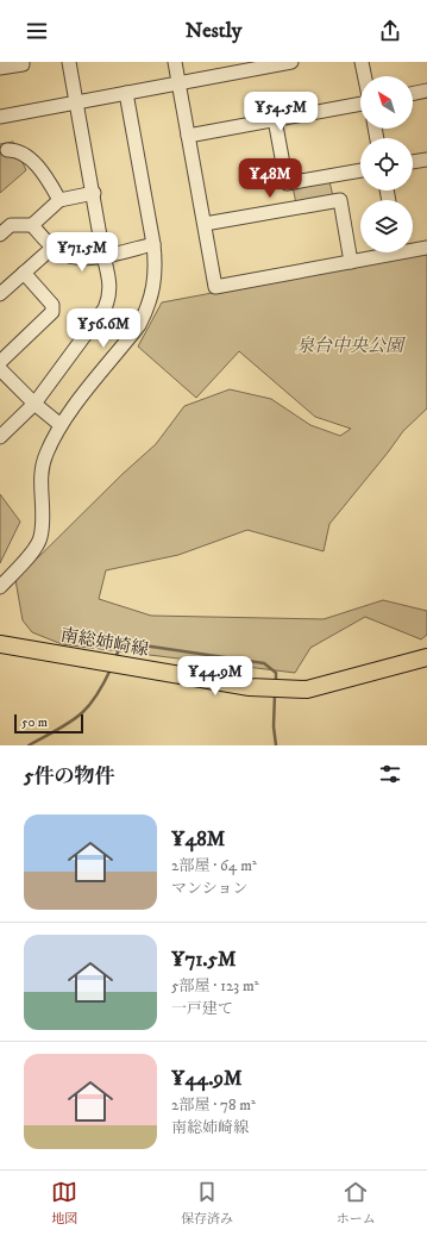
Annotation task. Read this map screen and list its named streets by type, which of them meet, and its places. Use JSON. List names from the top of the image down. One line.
{"streets":{"main road":["南総姉崎線"]},"parks":["泉台中央公園"],"scale_bar":"50 m","north":"top left","page":{"header":"Nestly","price":["¥54.5M","¥48M","¥71.5M","¥56.6M","¥44.9M"],"scale":"50 m","heading":"5件の物件","list":[{"name":"¥48M","note":"2部屋 · 64 m² · マンション"},{"name":"¥71.5M","note":"5部屋 · 123 m² · 一戸建て"},{"name":"¥44.9M","note":"2部屋 · 78 m² · 南総姉崎線"}],"tabs":["地図","保存済み","ホーム"]}}
